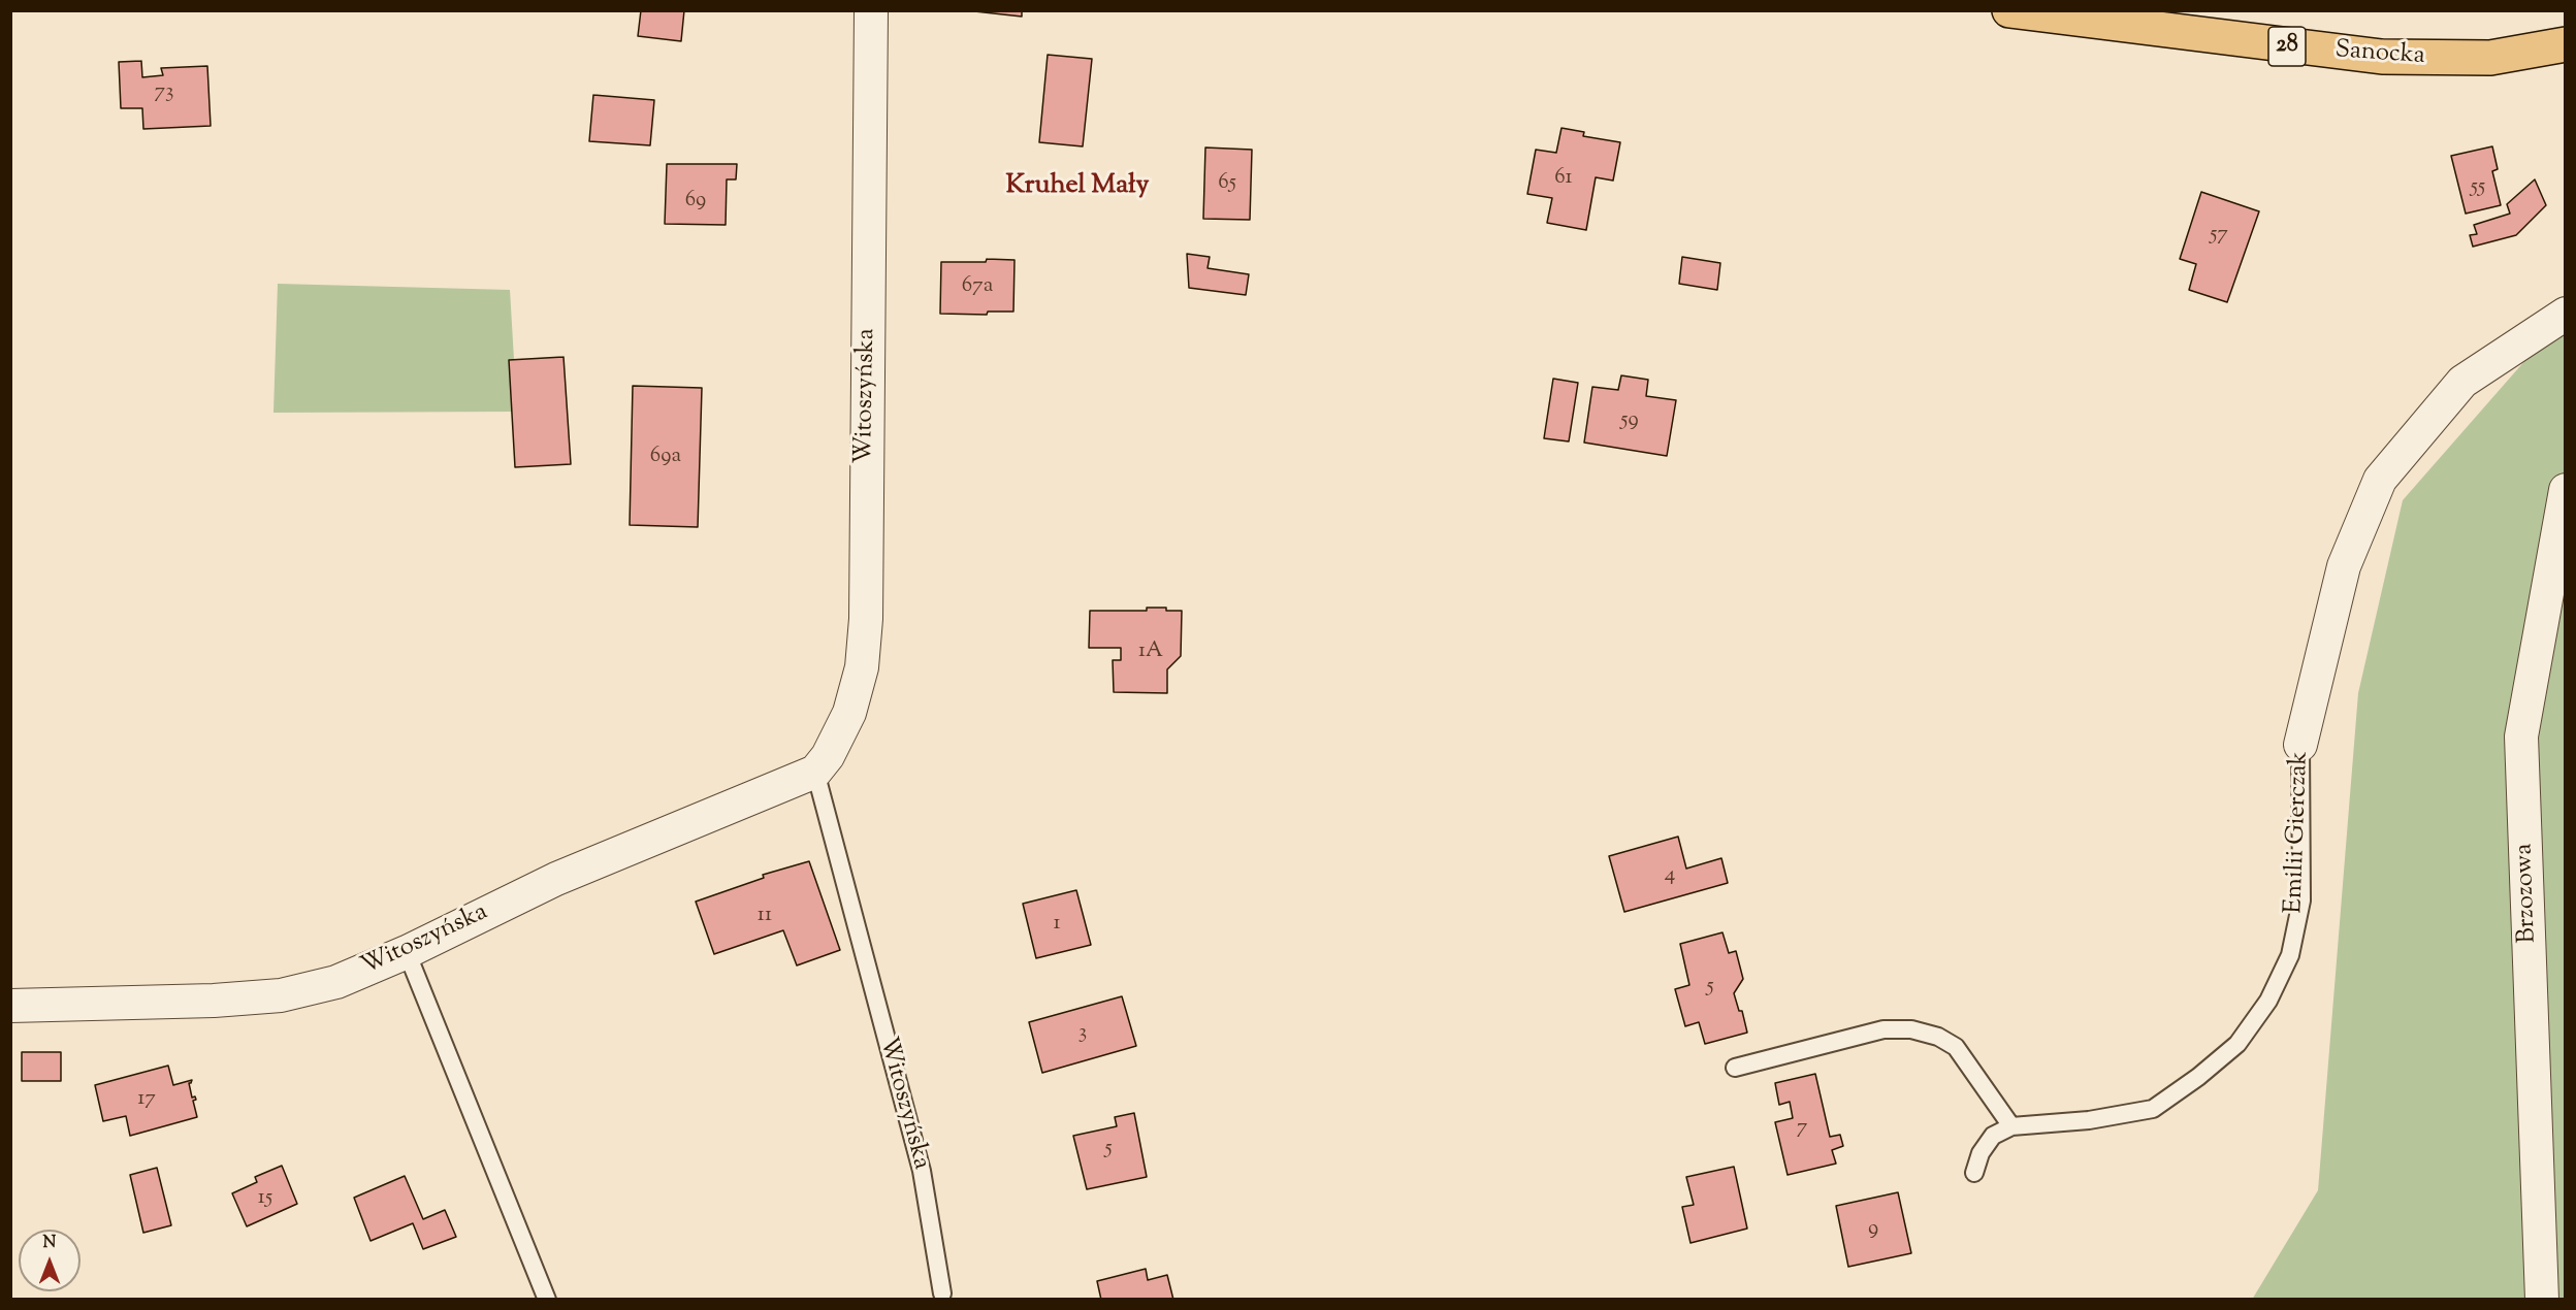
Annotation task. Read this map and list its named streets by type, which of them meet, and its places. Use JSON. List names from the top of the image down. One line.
{"streets":{"main road":["28","Sanocka"],"street":["Witoszyńska","Emilii Gierczak","Brzozowa"]},"districts":["Kruhel Mały"],"house_numbers":["73","61","65","55","69","57","67a","59","69a","1A","4","11","1","5","3","17","7","5","15","9"],"north":"top"}
